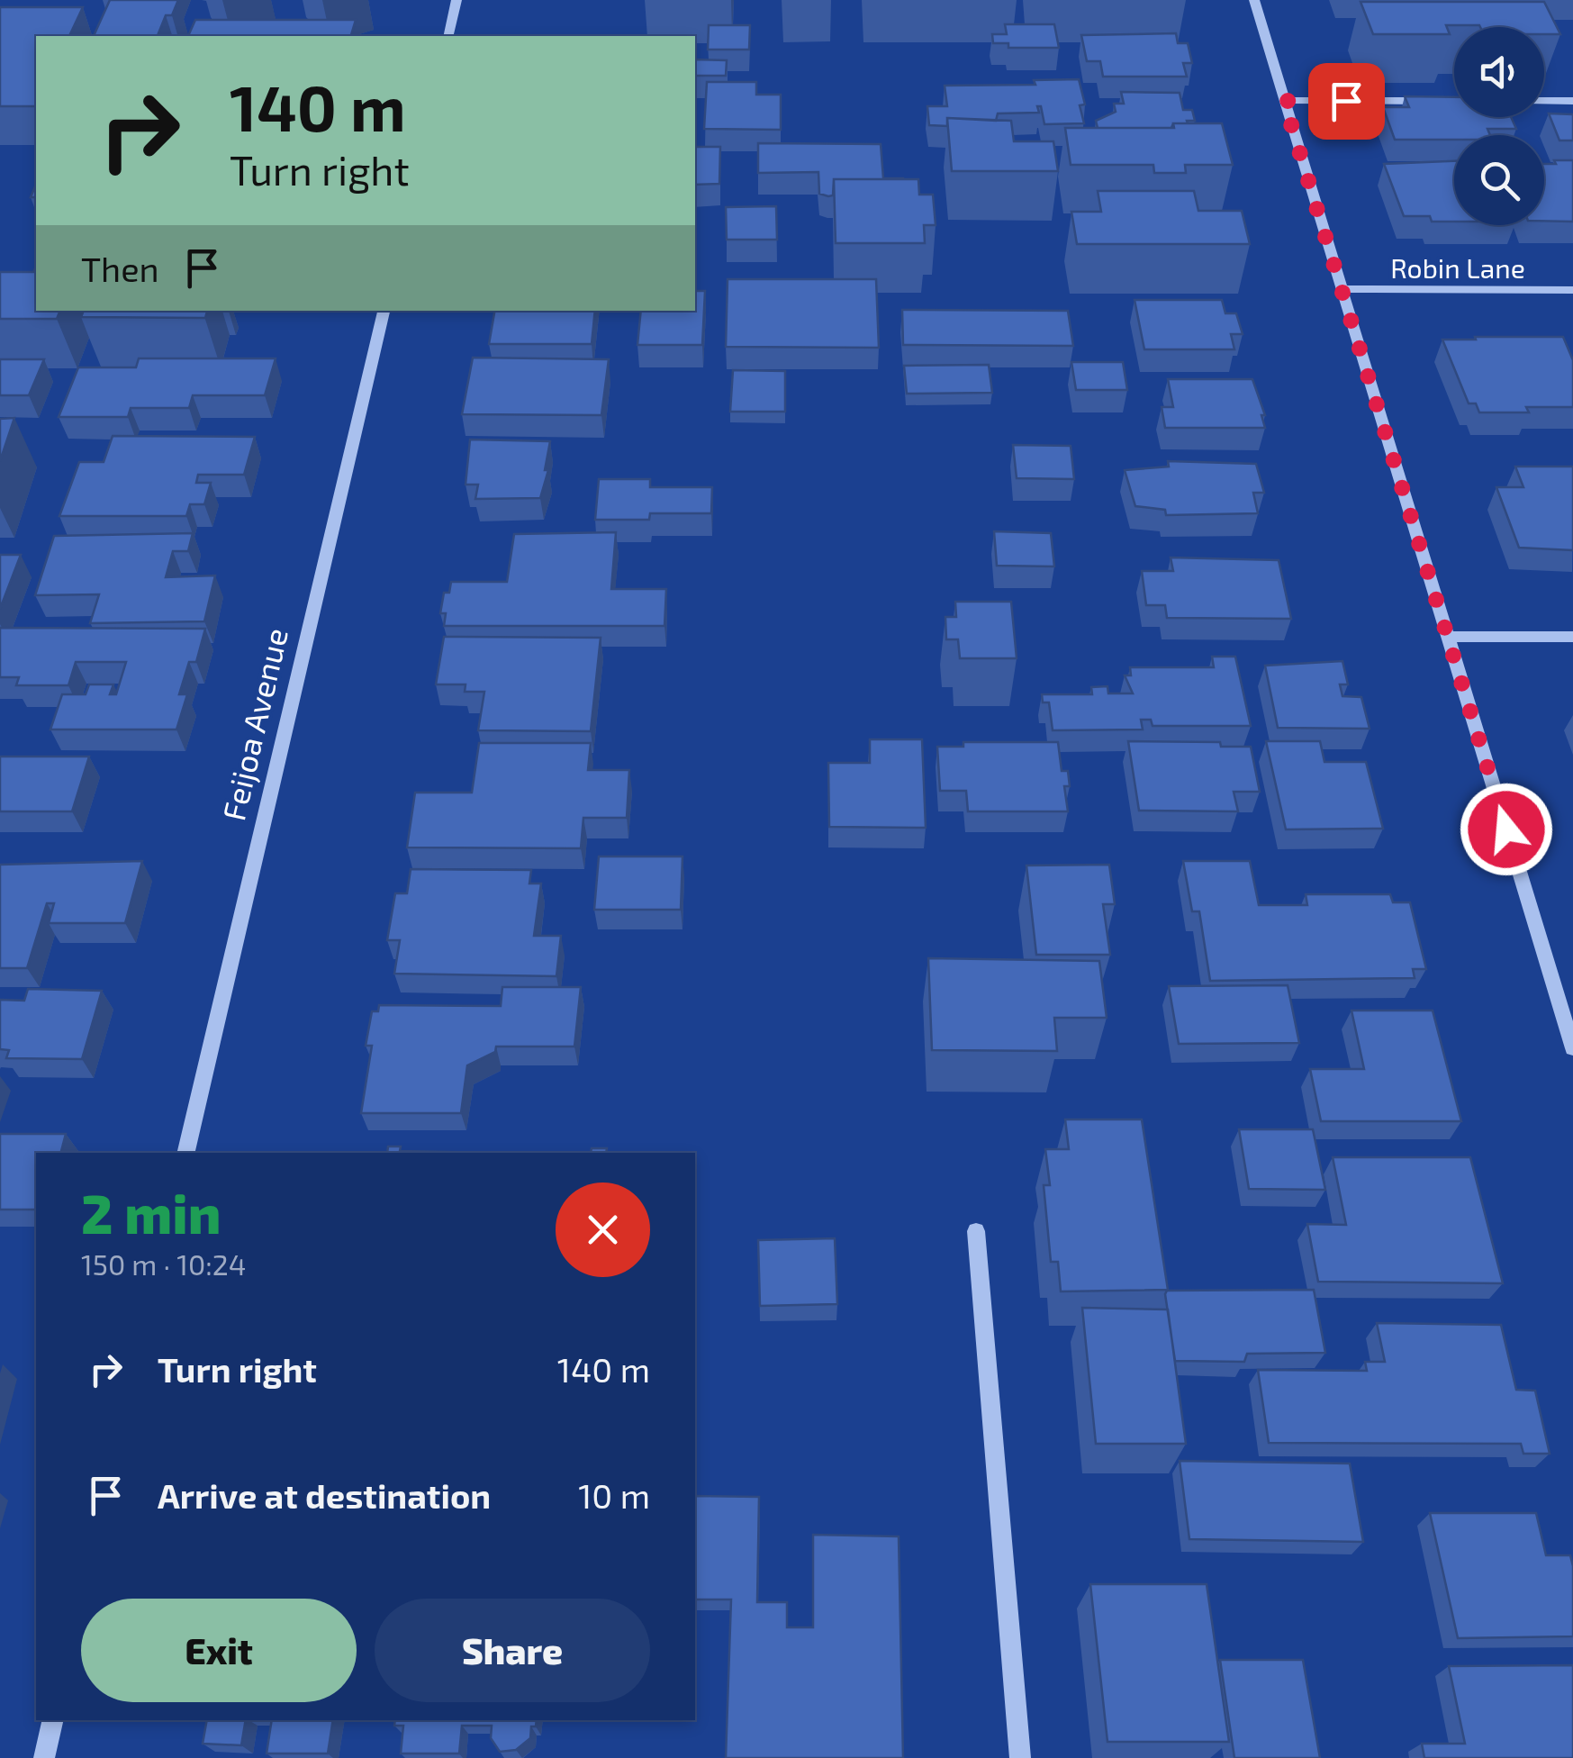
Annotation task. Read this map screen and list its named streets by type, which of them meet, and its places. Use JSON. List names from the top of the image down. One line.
{"streets":{"street":["Robin Lane","Feijoa Avenue"]},"page":{"turn":["140 m","Turn right"],"then":"Then","heading":["2 min","150 m · 10:24"],"list":[{"name":"Turn right","value":"140 m"},{"name":"Arrive at destination","value":"10 m"}],"buttons":["Exit","Share"]}}
